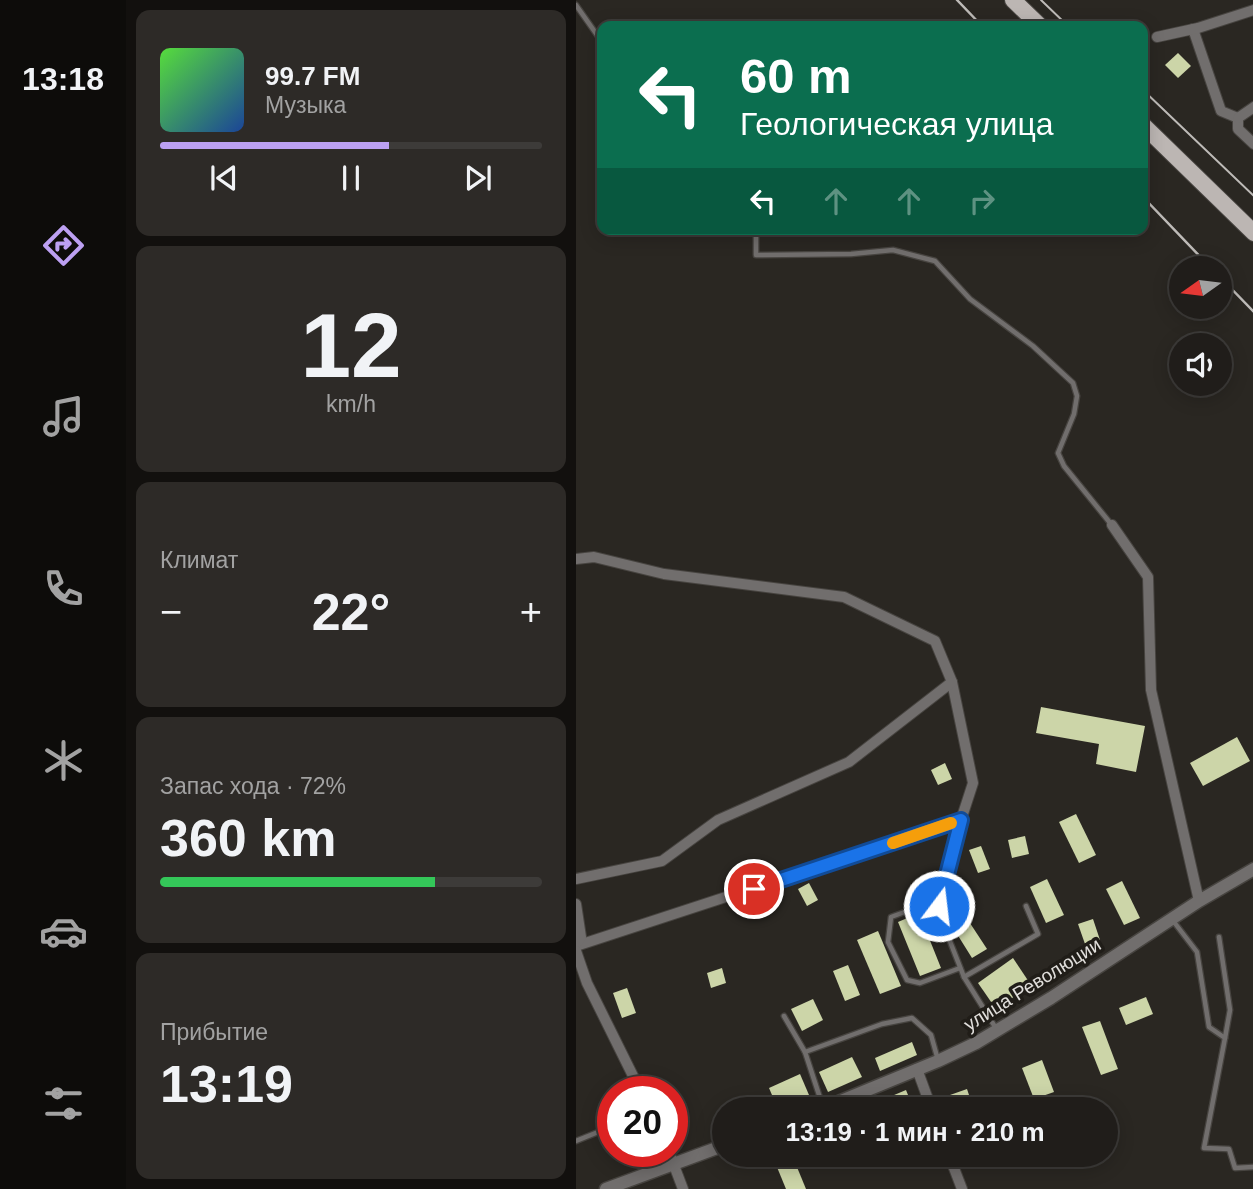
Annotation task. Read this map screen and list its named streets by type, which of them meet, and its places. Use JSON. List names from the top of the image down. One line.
{"streets":{"street":["улица Революции"]},"north":"left","page":{"tabs":"13:18","turn":["60 m","Геологическая улица"],"song":["99.7 FM","Музыка"],"tile":[["12","km/h"],"Климат",["Запас хода · 72%","360 km"],["Прибытие","13:19"]],"heat":["−","22°","+"],"limit":"20","trip":"13:19 · 1 мин · 210 m"}}
